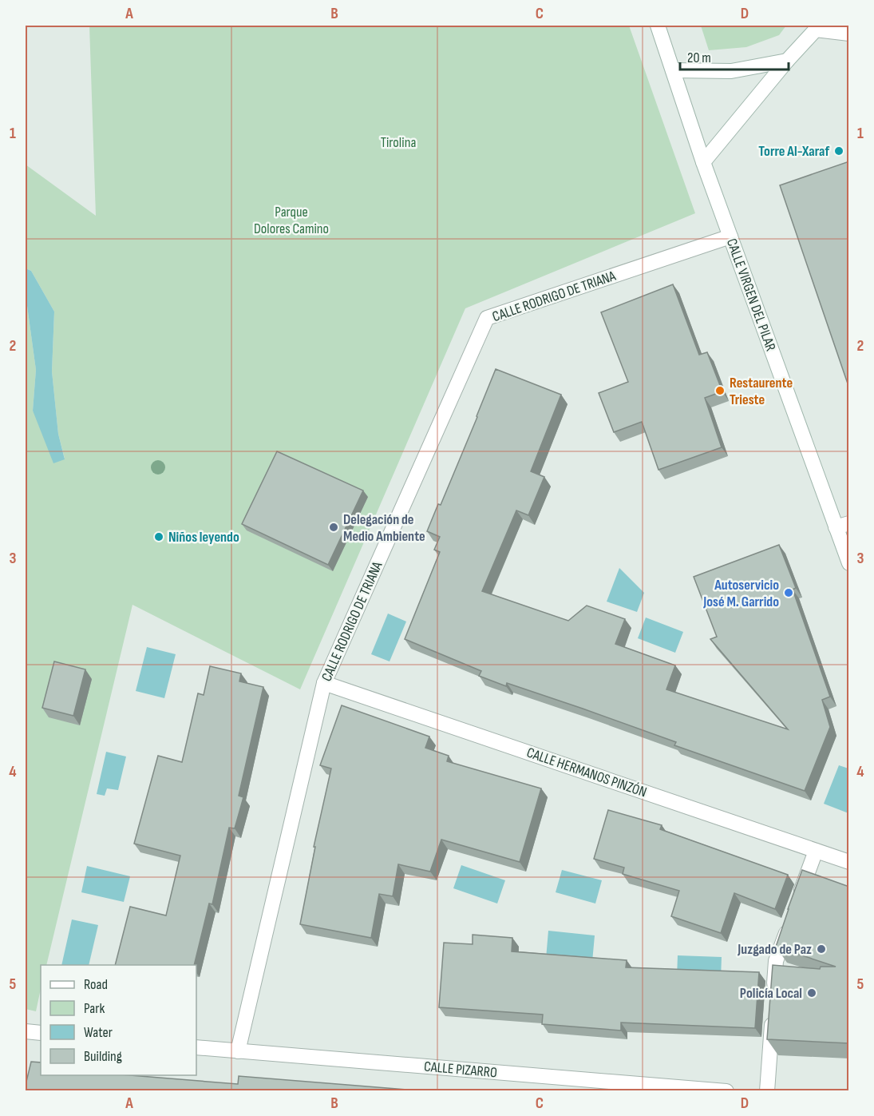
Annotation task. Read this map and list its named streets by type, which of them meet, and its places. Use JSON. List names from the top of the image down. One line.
{"streets":{"street":["CALLE VIRGEN DEL PILAR","CALLE RODRIGO DE TRIANA","CALLE HERMANOS PINZÓN","CALLE PIZARRO"]},"crossings":[["CALLE VIRGEN DEL PILAR","CALLE RODRIGO DE TRIANA"],["CALLE RODRIGO DE TRIANA","CALLE HERMANOS PINZÓN"],["CALLE RODRIGO DE TRIANA","CALLE PIZARRO"]],"parks":["Tirolina","Parque Dolores Camino"],"places":["Torre Al-Xaraf","Restaurente Trieste","Delegación de Medio Ambiente","Niños leyendo","Autoservicio José M. Garrido","Juzgado de Paz","Policía Local"],"legend":["Road","Park","Water","Building"],"scale_bar":"20 m","grid":{"columns":["A","B","C","D"],"rows":["1","2","3","4","5"]}}
